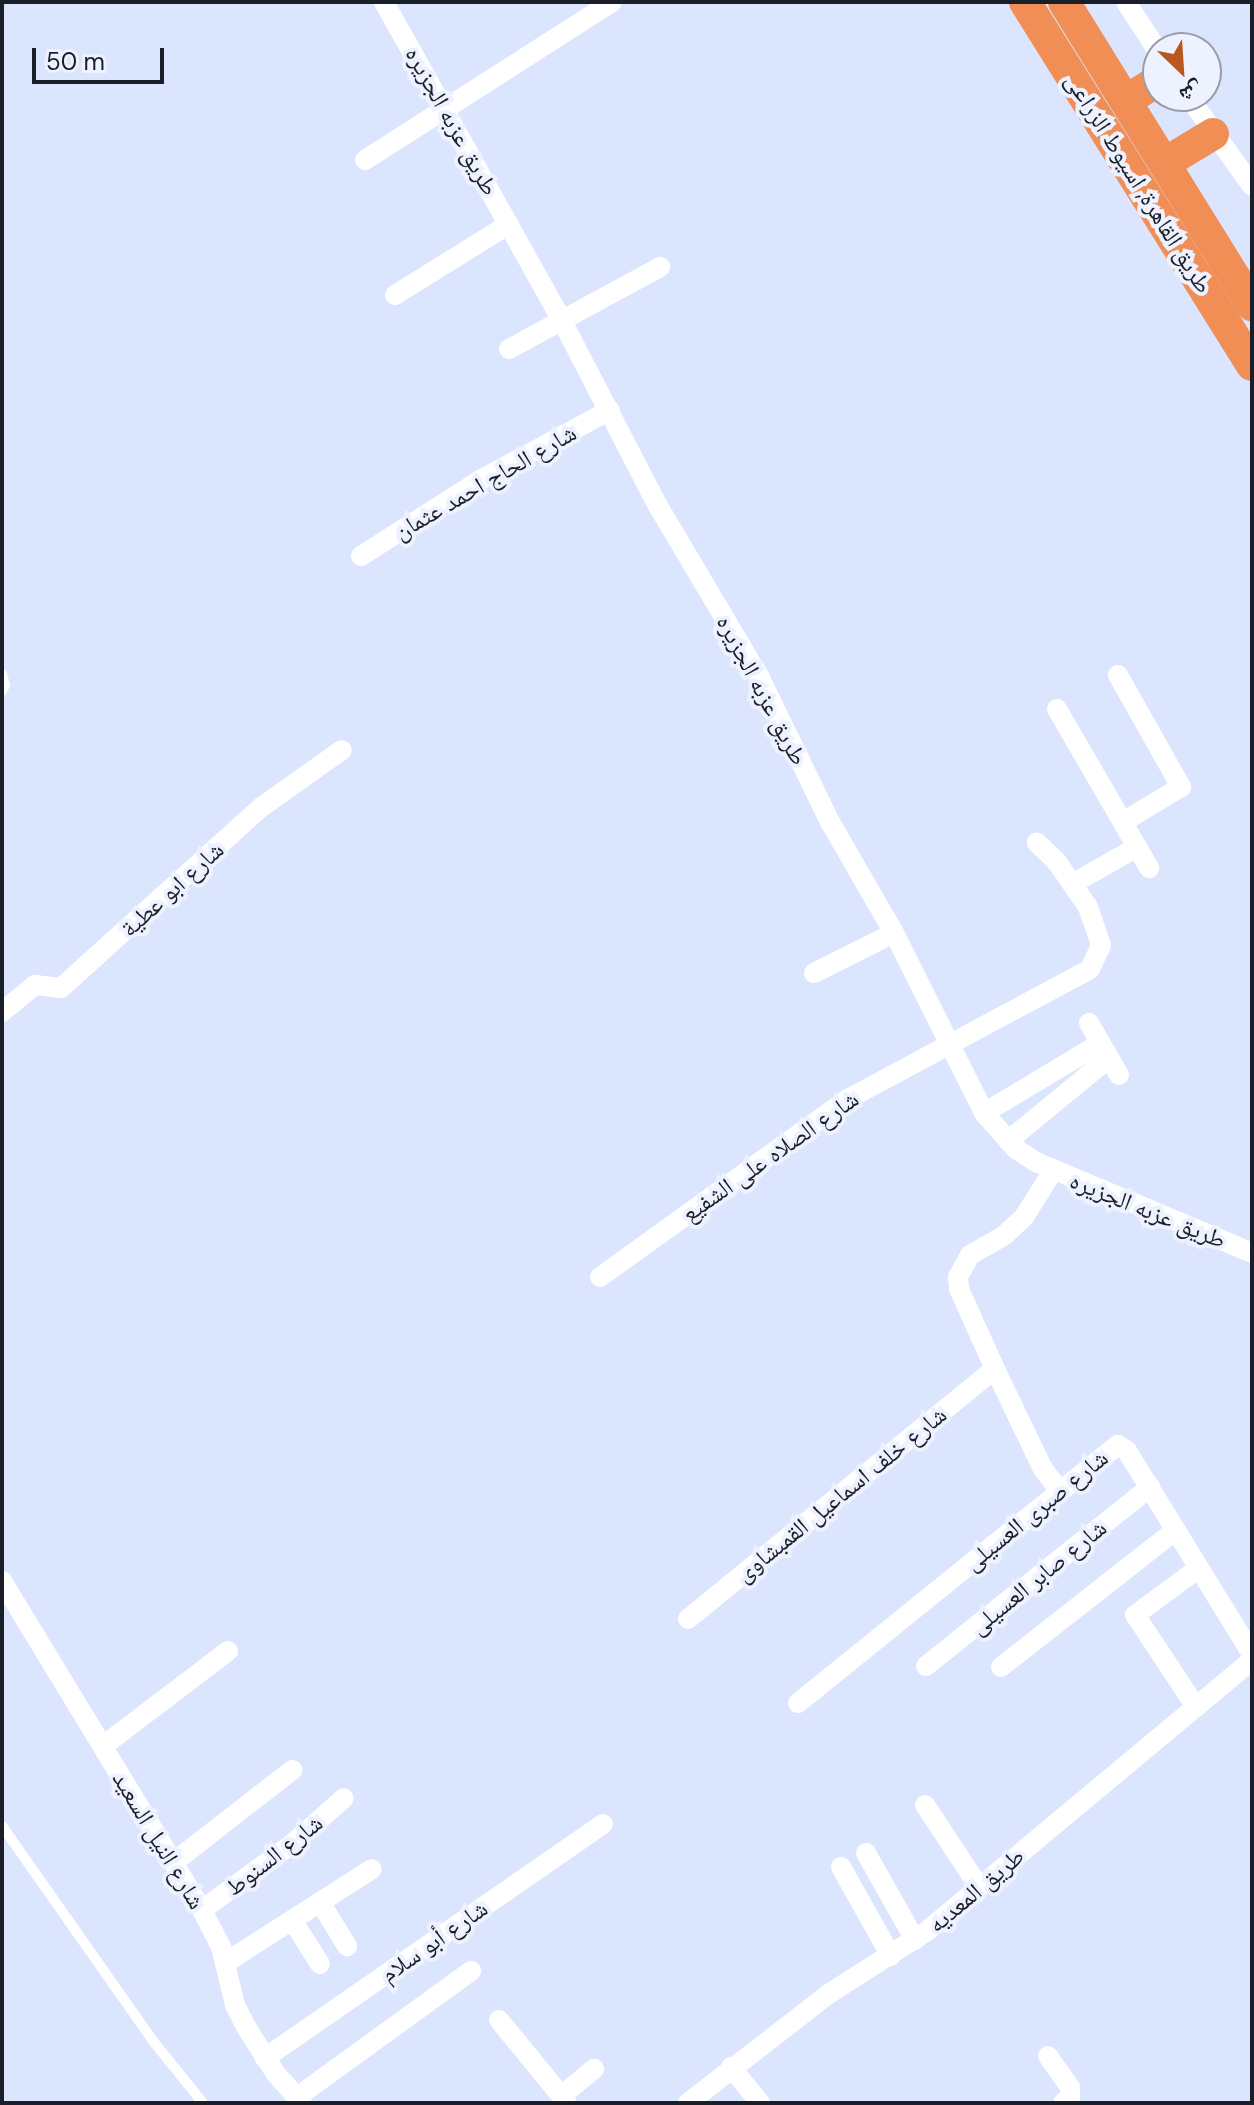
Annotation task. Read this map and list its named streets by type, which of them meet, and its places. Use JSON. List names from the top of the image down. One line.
{"streets":{"highway":["طريق القاهرة, اسيوط الزراعى"],"street":["طريق عزبه الجزيره","شارع الحاج احمد عثمان","شارع ابو عطية","شارع الصلاه على الشفيع","شارع خلف اسماعيل القمبشاوى","شارع صبرى العسيلى","شارع صابر العسيلى","شارع النيل السعيد","شارع السنوط","طريق المعديه","شارع أبو سلام"]},"crossings":[["طريق عزبه الجزيره","شارع الحاج احمد عثمان"],["طريق عزبه الجزيره","شارع الصلاه على الشفيع"],["شارع صبرى العسيلى","شارع صابر العسيلى"],["شارع النيل السعيد","شارع السنوط"],["شارع النيل السعيد","شارع أبو سلام"]],"scale_bar":"50 m","north":"bottom right"}
